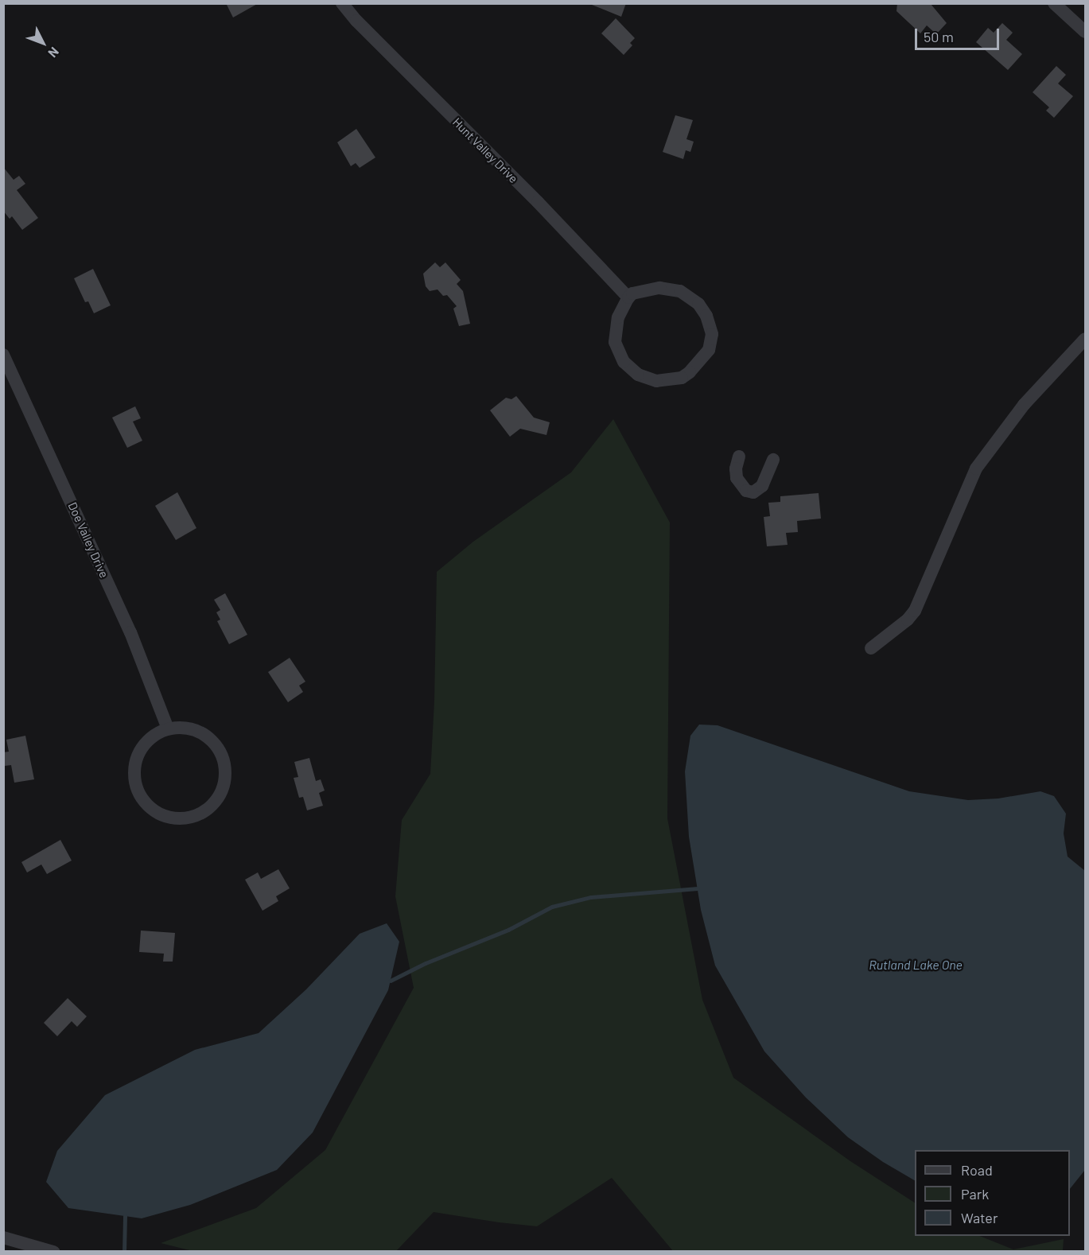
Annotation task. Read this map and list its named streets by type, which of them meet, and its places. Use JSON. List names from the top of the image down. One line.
{"streets":{"street":["Hunt Valley Drive","Doe Valley Drive"]},"water":["Rutland Lake One"],"legend":["Road","Park","Water"],"scale_bar":"50 m","north":"bottom right"}
